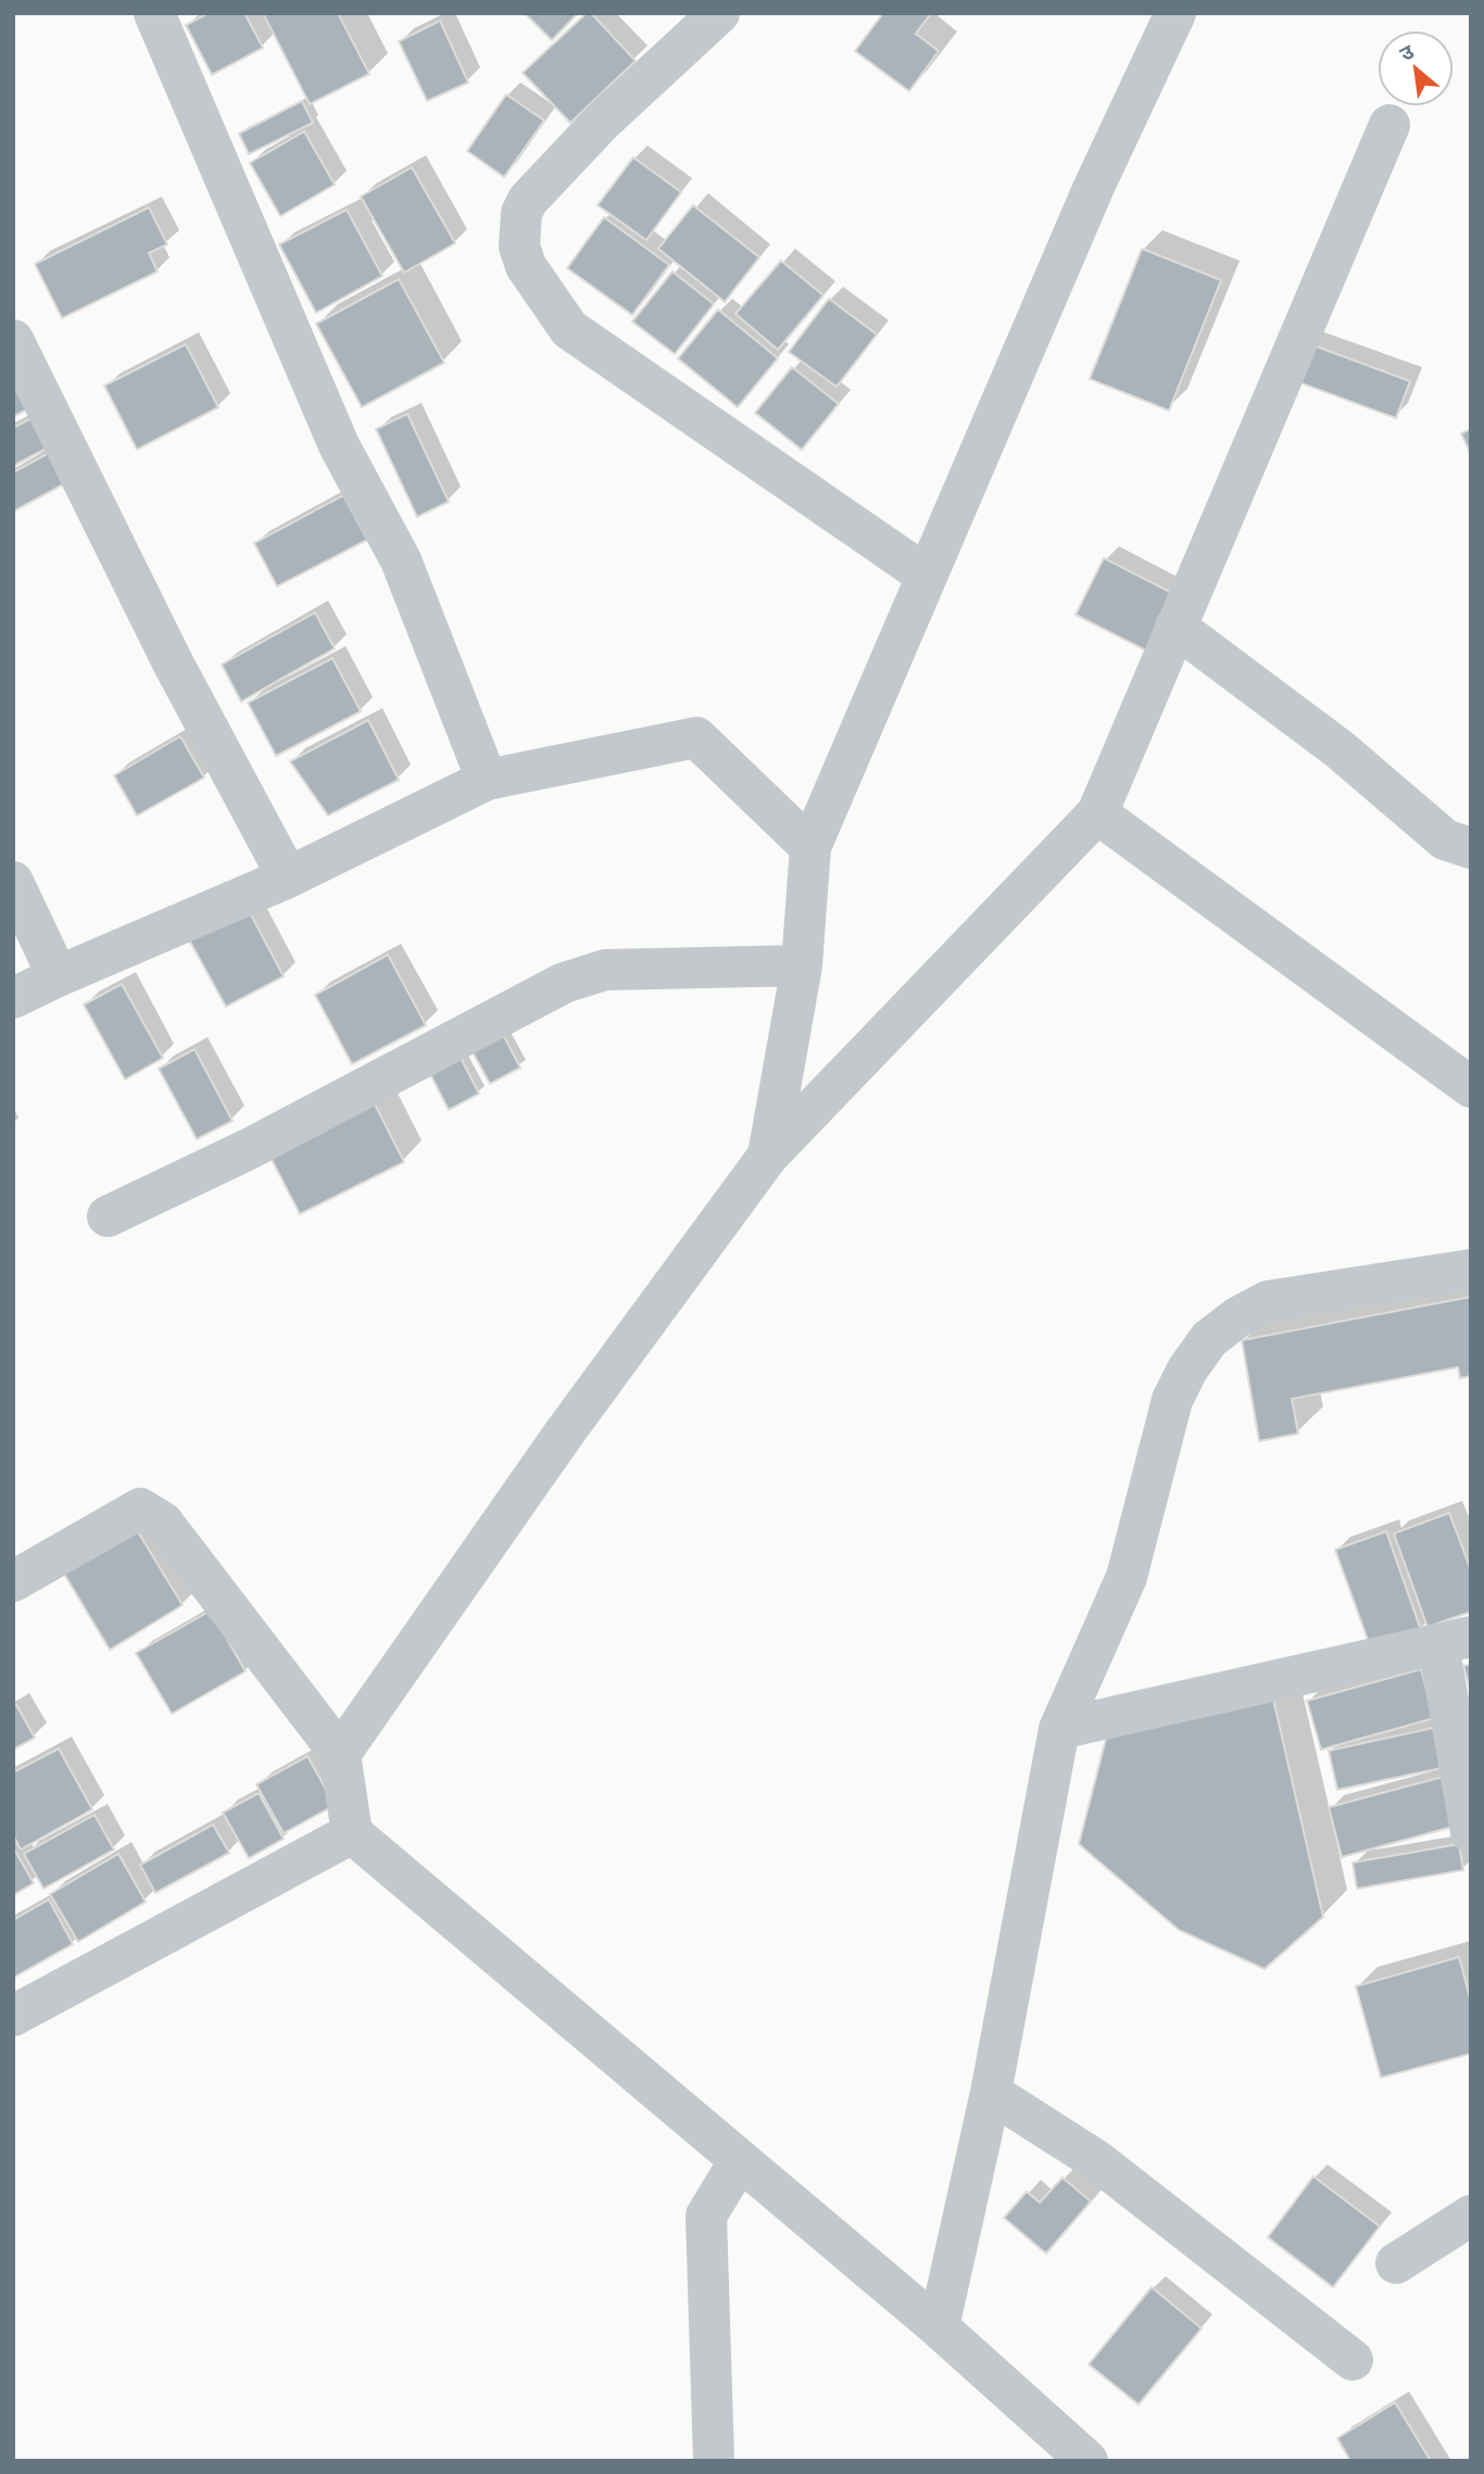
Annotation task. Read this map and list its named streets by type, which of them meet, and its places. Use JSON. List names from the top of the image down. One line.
{"north":"top left"}
